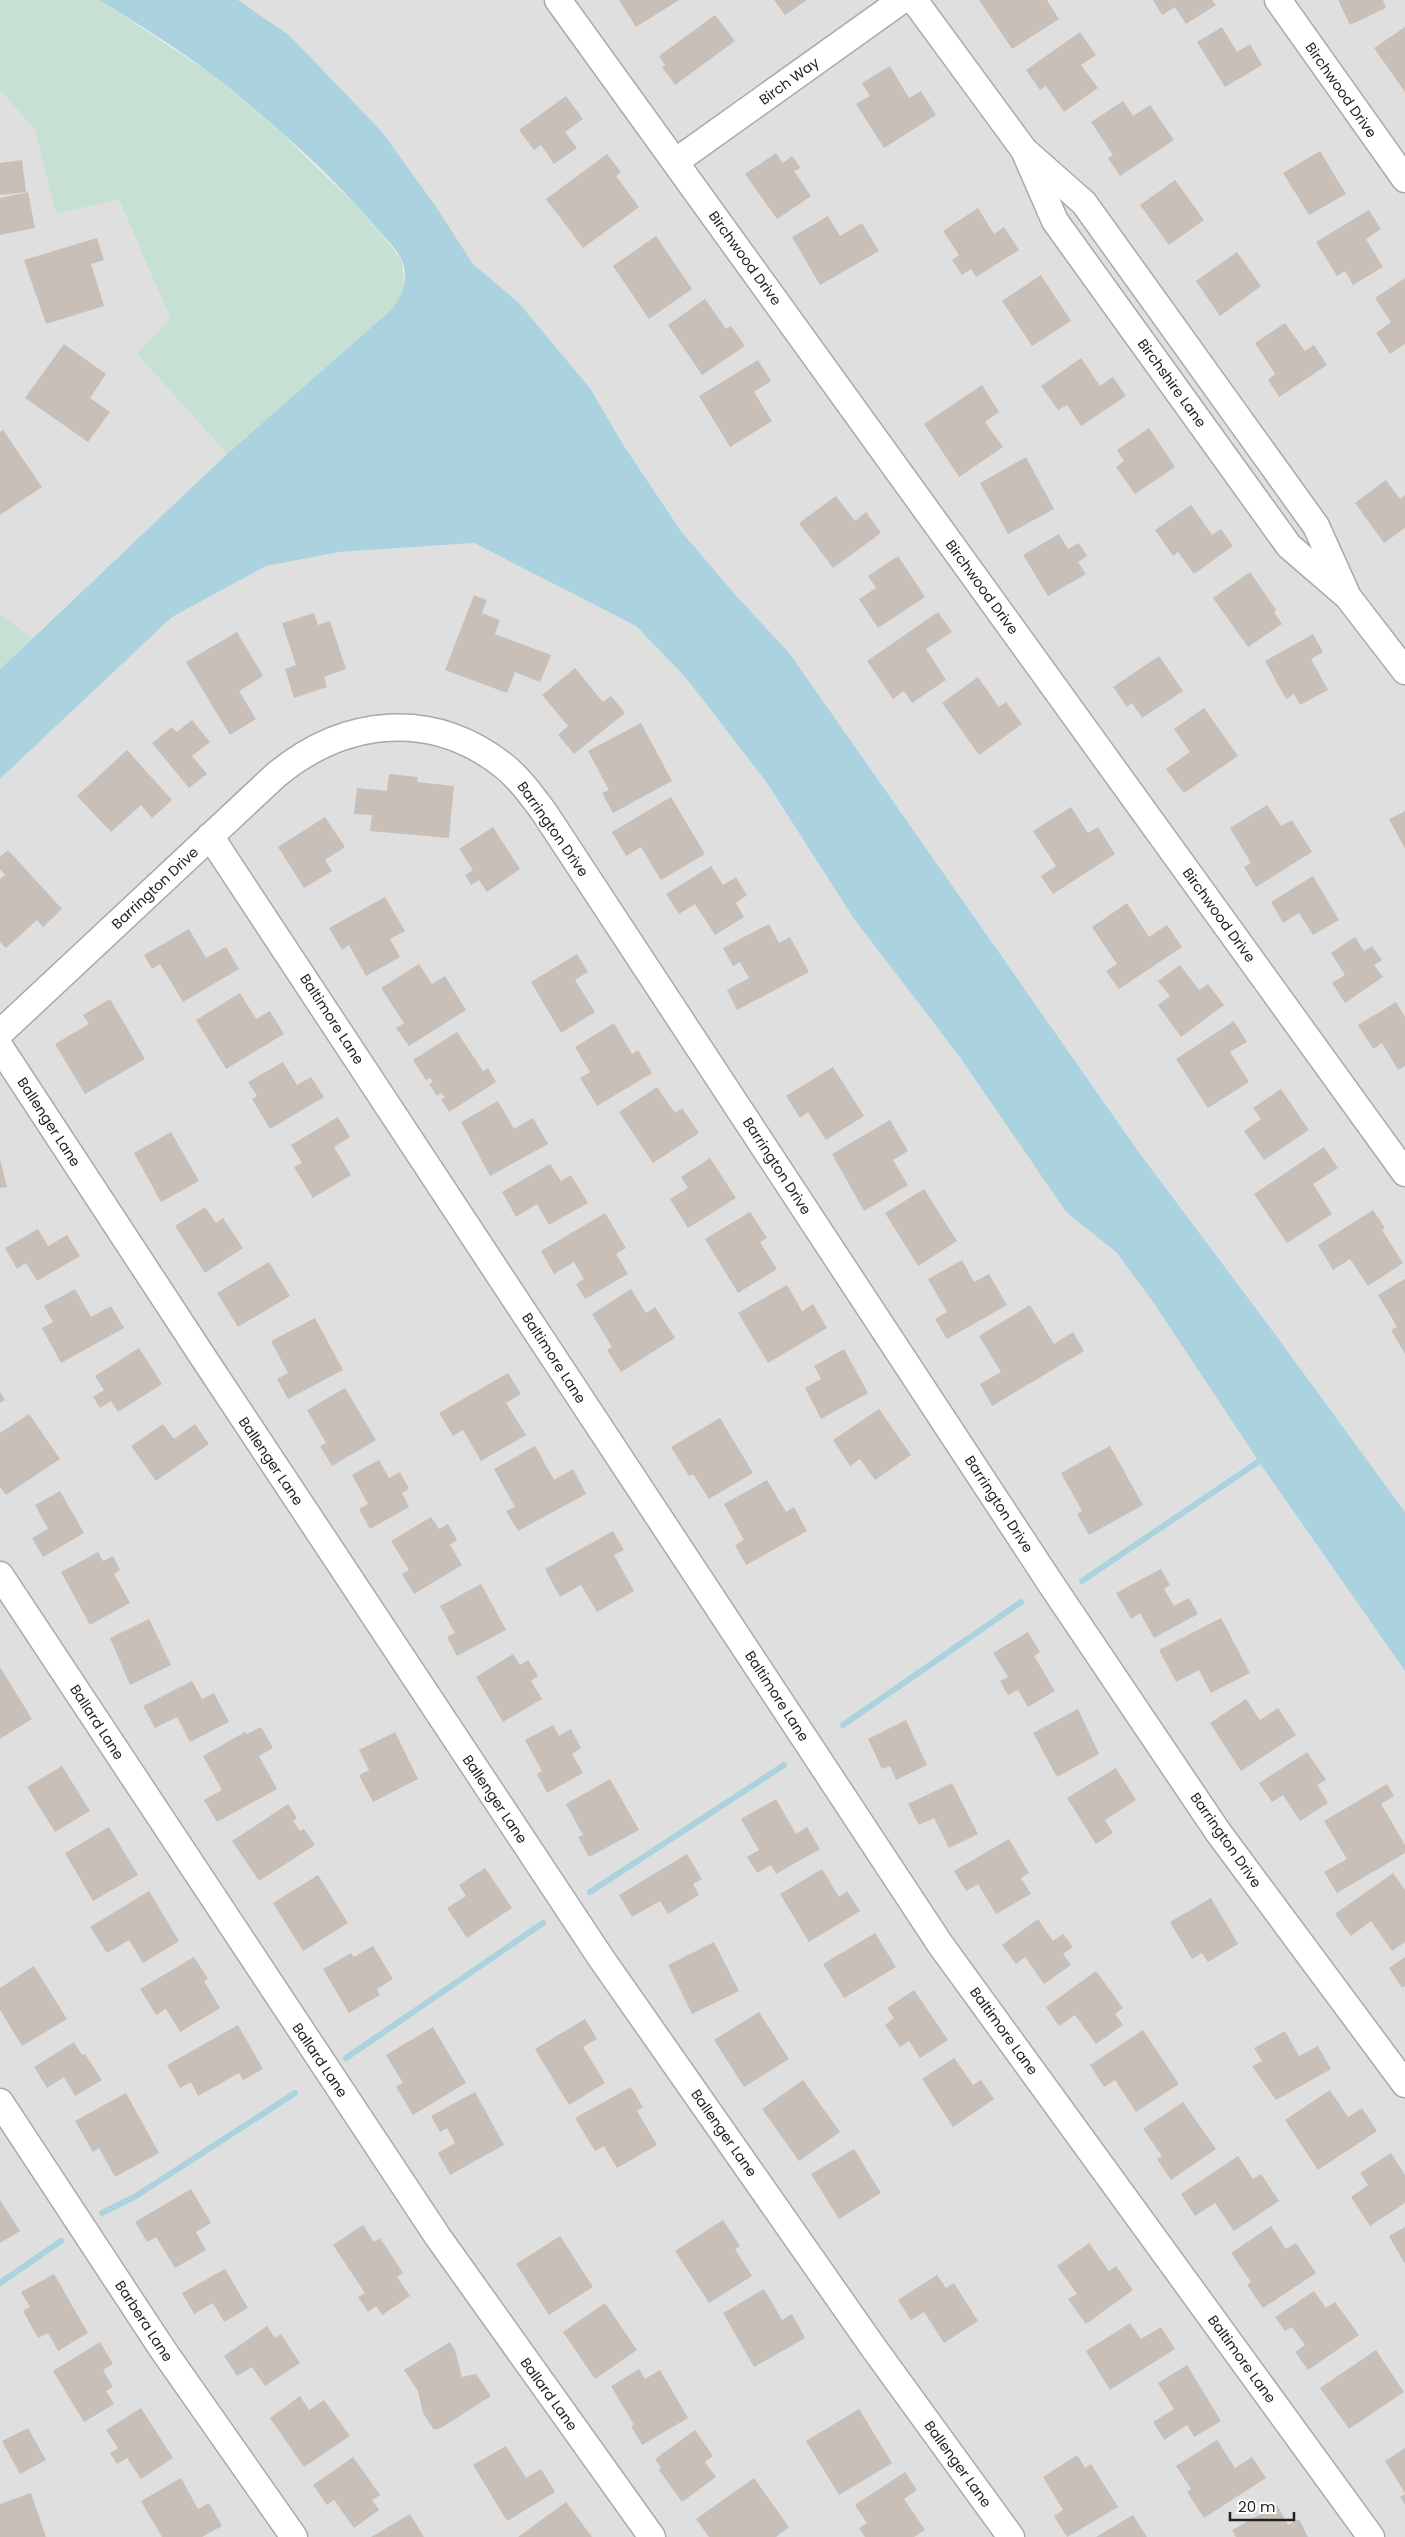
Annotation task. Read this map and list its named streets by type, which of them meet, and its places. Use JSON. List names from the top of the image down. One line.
{"streets":{"street":["Birch Way","Birchwood Drive","Barrington Drive","Baltimore Lane","Ballenger Lane","Ballard Lane","Barbera Lane"]},"crossings":[["Birch Way","Birchwood Drive"],["Barrington Drive","Baltimore Lane"]],"scale_bar":"20 m"}
